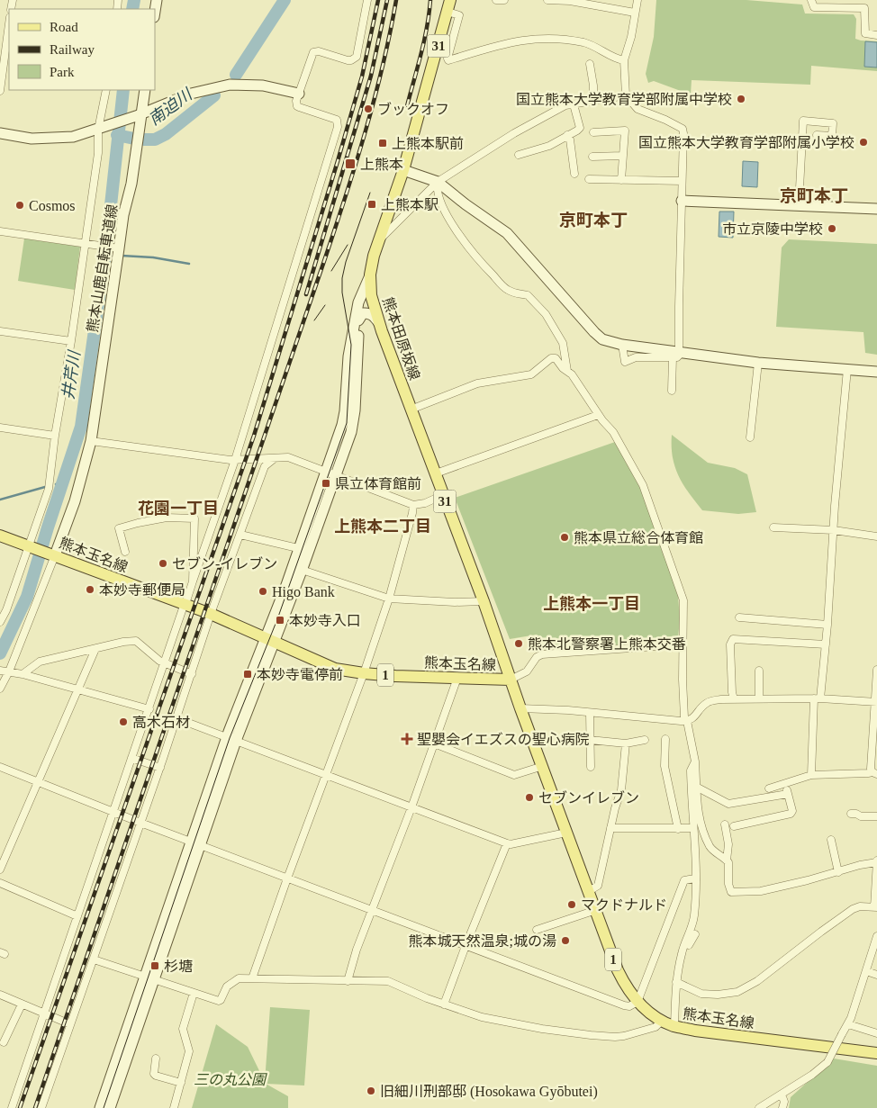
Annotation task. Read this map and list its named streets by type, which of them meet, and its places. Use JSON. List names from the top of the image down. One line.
{"streets":{"main road":["31","熊本田原坂線","熊本玉名線","1"],"street":["熊本山鹿自転車道線"]},"crossings":[["熊本山鹿自転車道線","熊本玉名線"],["熊本田原坂線","熊本玉名線"]],"districts":["京町本丁","京町本丁","花園一丁目","上熊本二丁目","上熊本一丁目"],"water":["南迫川","井芹川"],"parks":["三の丸公園"],"places":{"other":["国立熊本大学教育学部附属中学校","ブックオフ","国立熊本大学教育学部附属小学校","Cosmos","市立京陵中学校","熊本県立総合体育館","セブン-イレブン","本妙寺郵便局","Higo Bank","熊本北警察署上熊本交番","高木石材","セブンイレブン","マクドナルド","熊本城天然温泉;城の湯","旧細川刑部邸 (Hosokawa Gyōbutei)"],"transit":["上熊本駅前","上熊本","上熊本駅","県立体育館前","本妙寺入口","本妙寺電停前","杉塘"],"health":["聖嬰会イエズスの聖心病院"]},"legend":["Road","Railway","Park"]}
